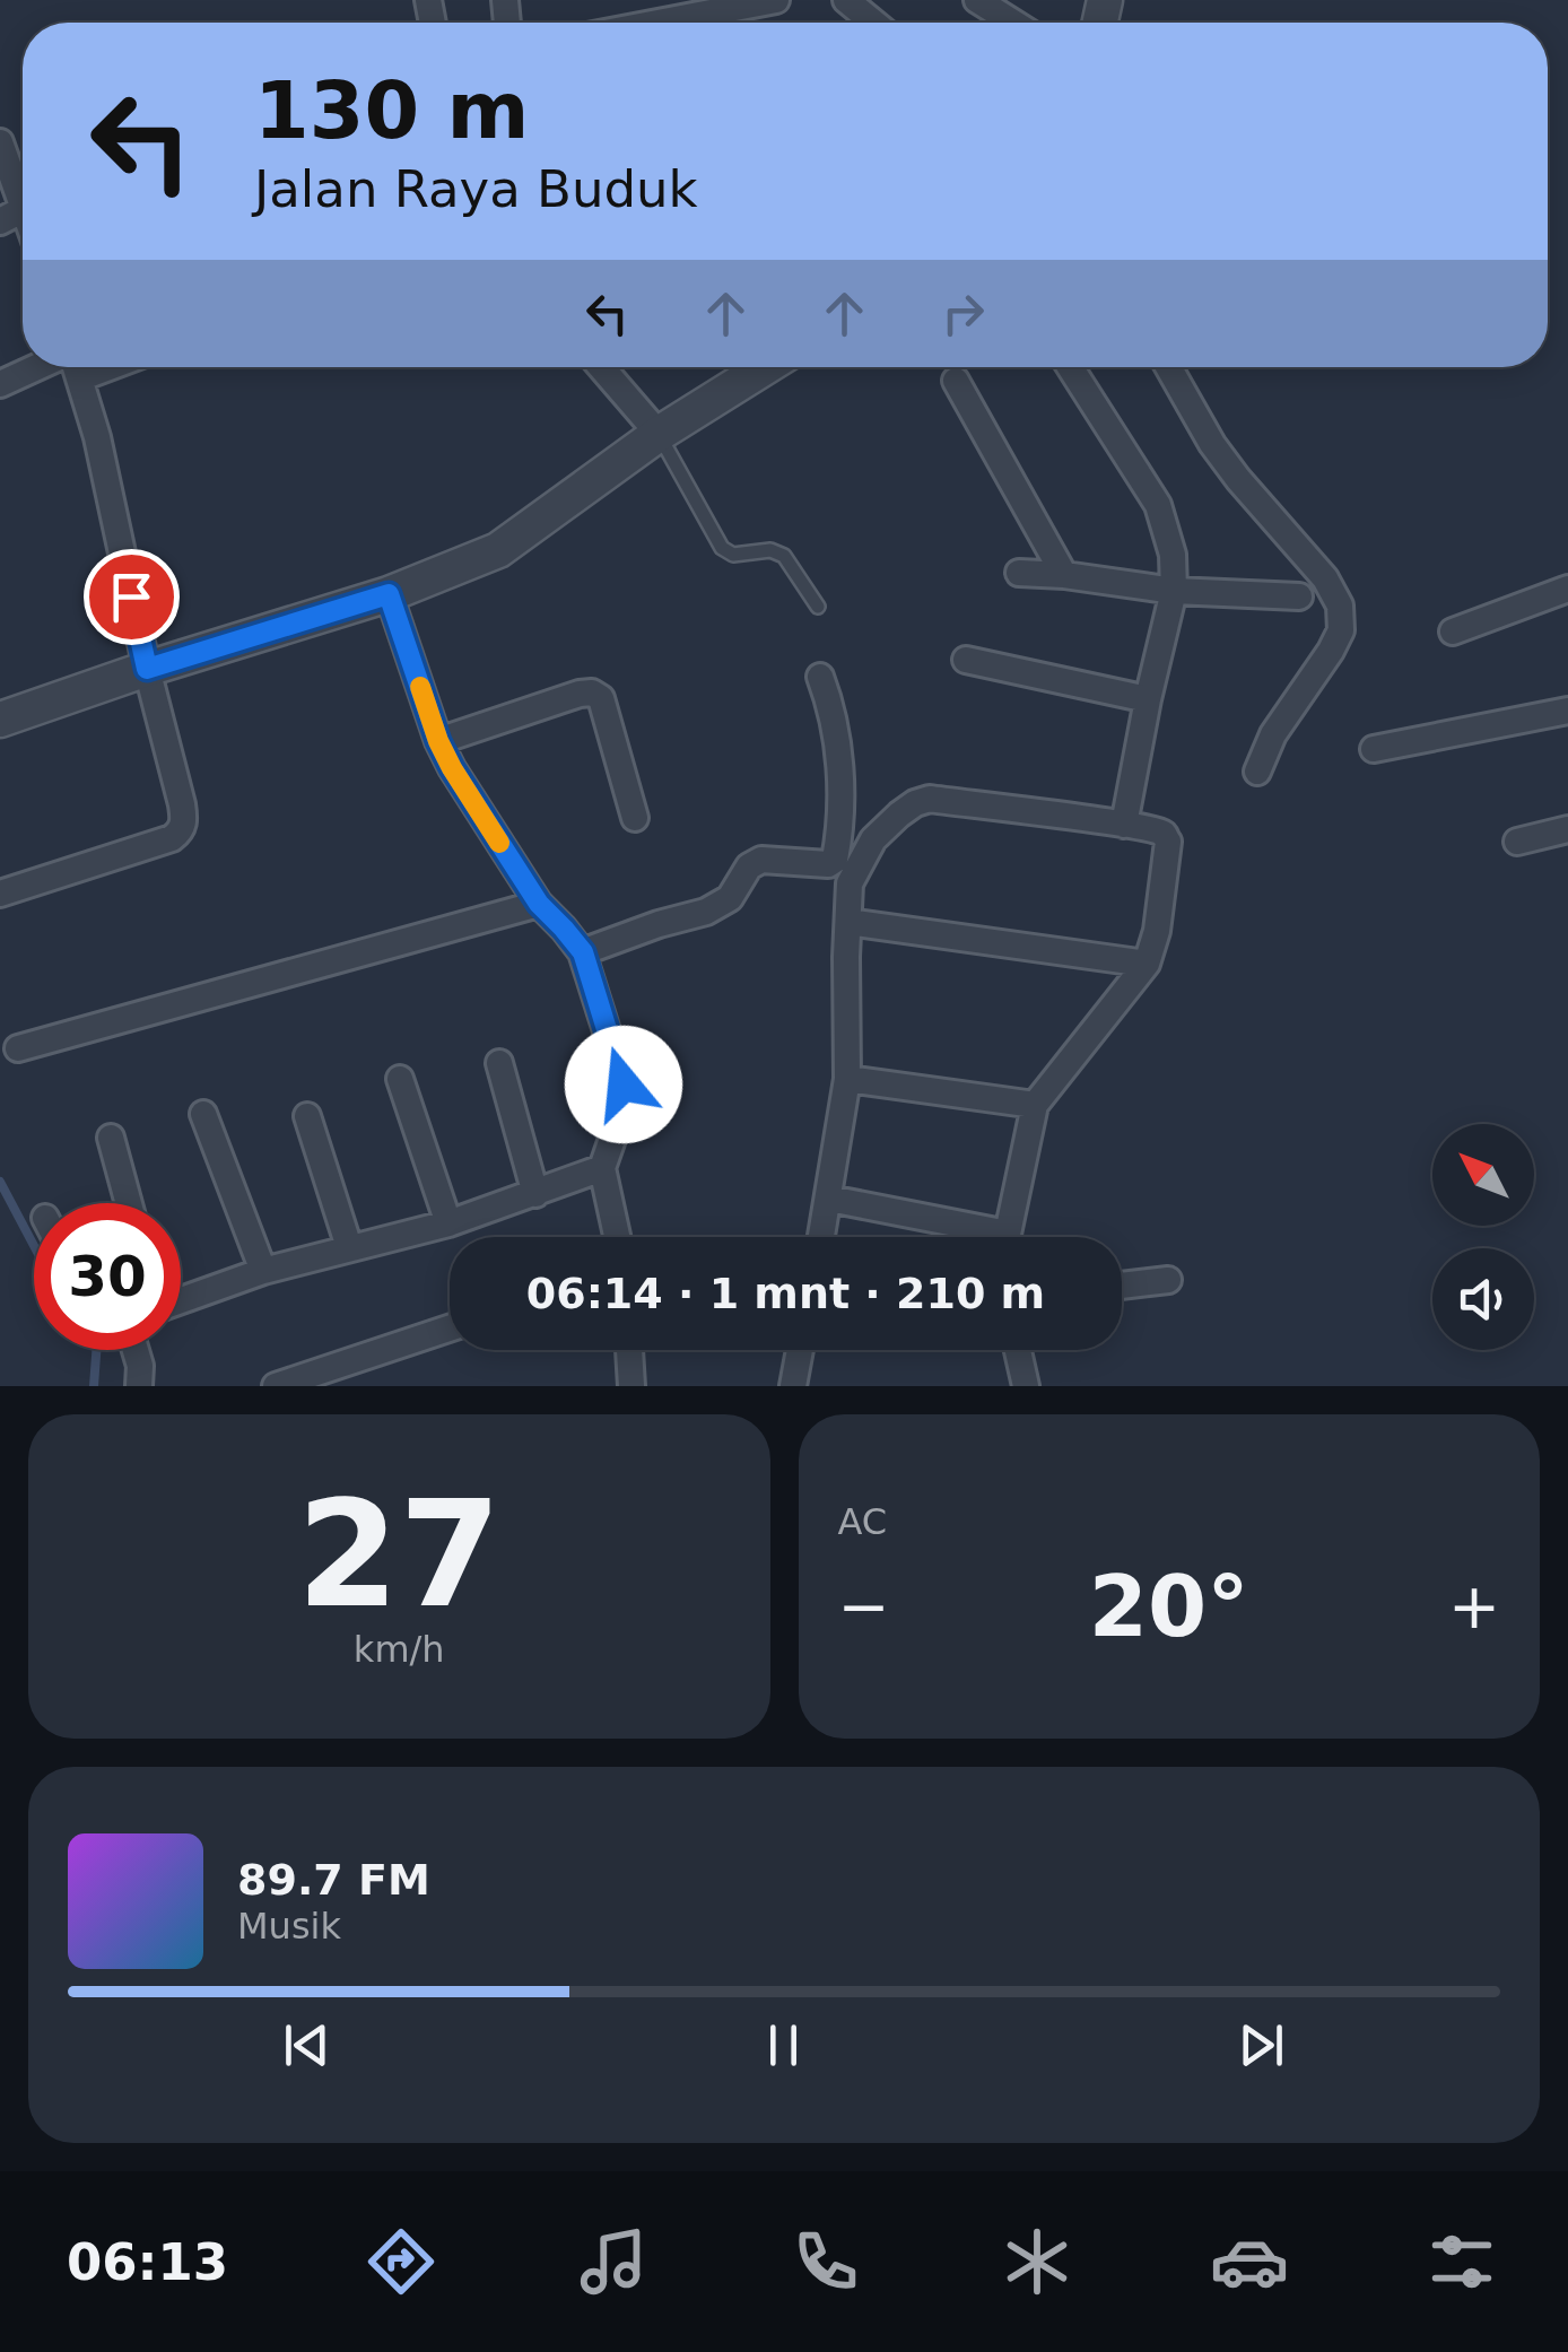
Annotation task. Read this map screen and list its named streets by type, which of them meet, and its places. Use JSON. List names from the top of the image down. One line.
{"north":"top left","page":{"turn":["130 m","Jalan Raya Buduk"],"limit":"30","trip":"06:14 · 1 mnt · 210 m","tile":[["27","km/h"],"AC"],"heat":["−","20°","+"],"song":["89.7 FM","Musik"],"tabs":"06:13"}}
